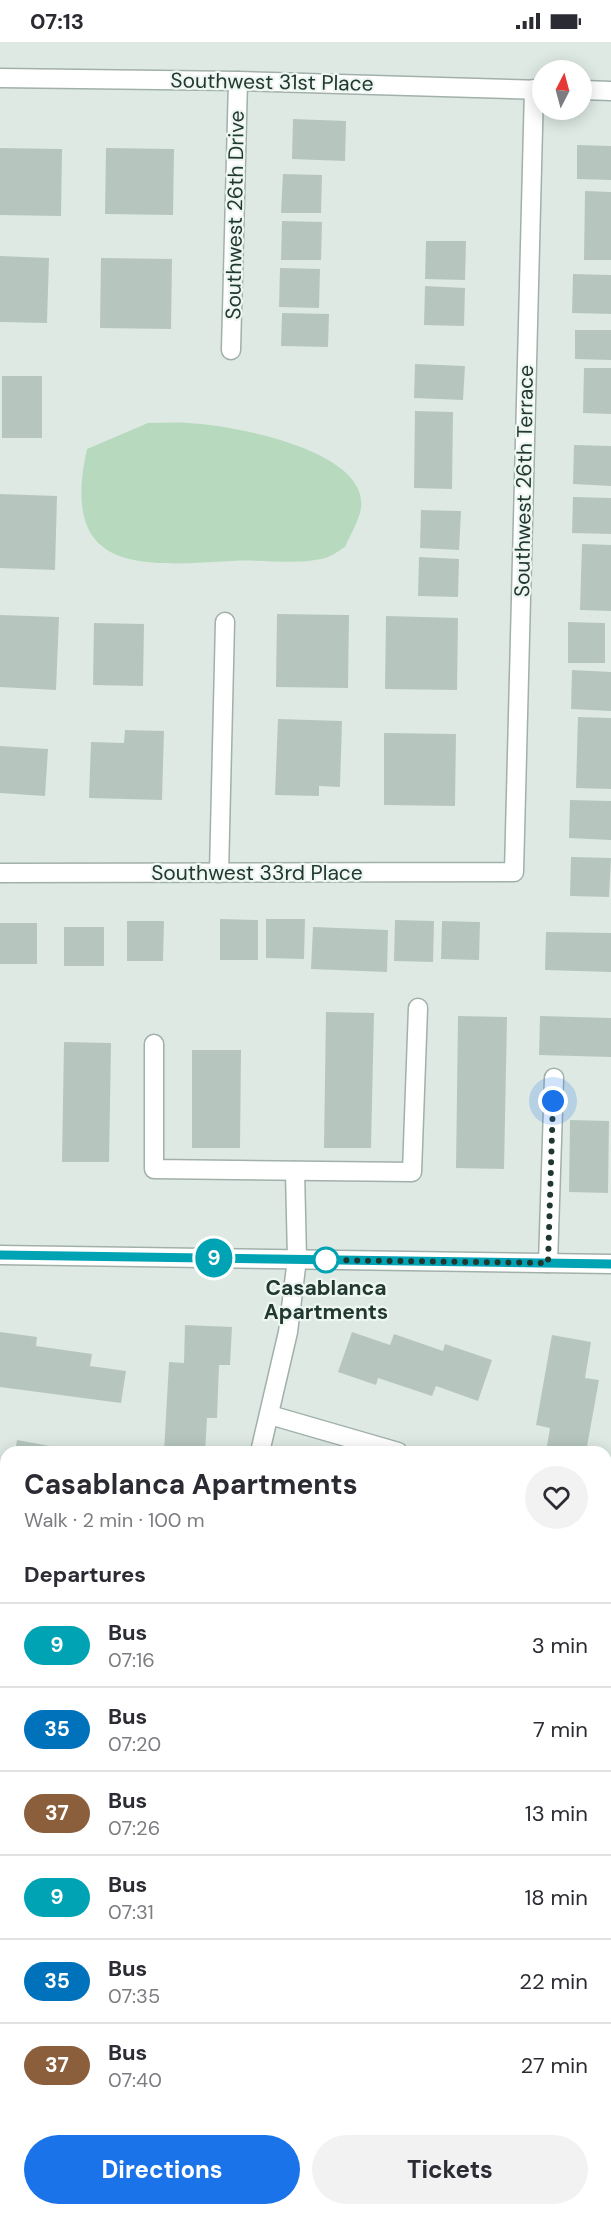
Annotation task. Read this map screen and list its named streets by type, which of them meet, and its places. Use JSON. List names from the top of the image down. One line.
{"streets":{"street":["Southwest 31st Place","Southwest 26th Drive","Southwest 26th Terrace","Southwest 33rd Place"]},"crossings":[["Southwest 31st Place","Southwest 26th Drive"],["Southwest 26th Terrace","Southwest 33rd Place"]],"places":["Casablanca Apartments"],"lines":["bus line 9"],"north":"top","page":{"status":"07:13","on_map":"9","heading":[["Casablanca Apartments","Walk · 2 min · 100 m"],"Departures"],"list":[{"mark":"9","name":"Bus","note":"07:16","value":"3 min"},{"mark":"35","name":"Bus","note":"07:20","value":"7 min"},{"mark":"37","name":"Bus","note":"07:26","value":"13 min"},{"mark":"9","name":"Bus","note":"07:31","value":"18 min"},{"mark":"35","name":"Bus","note":"07:35","value":"22 min"},{"mark":"37","name":"Bus","note":"07:40","value":"27 min"}],"buttons":["Directions","Tickets"]}}
